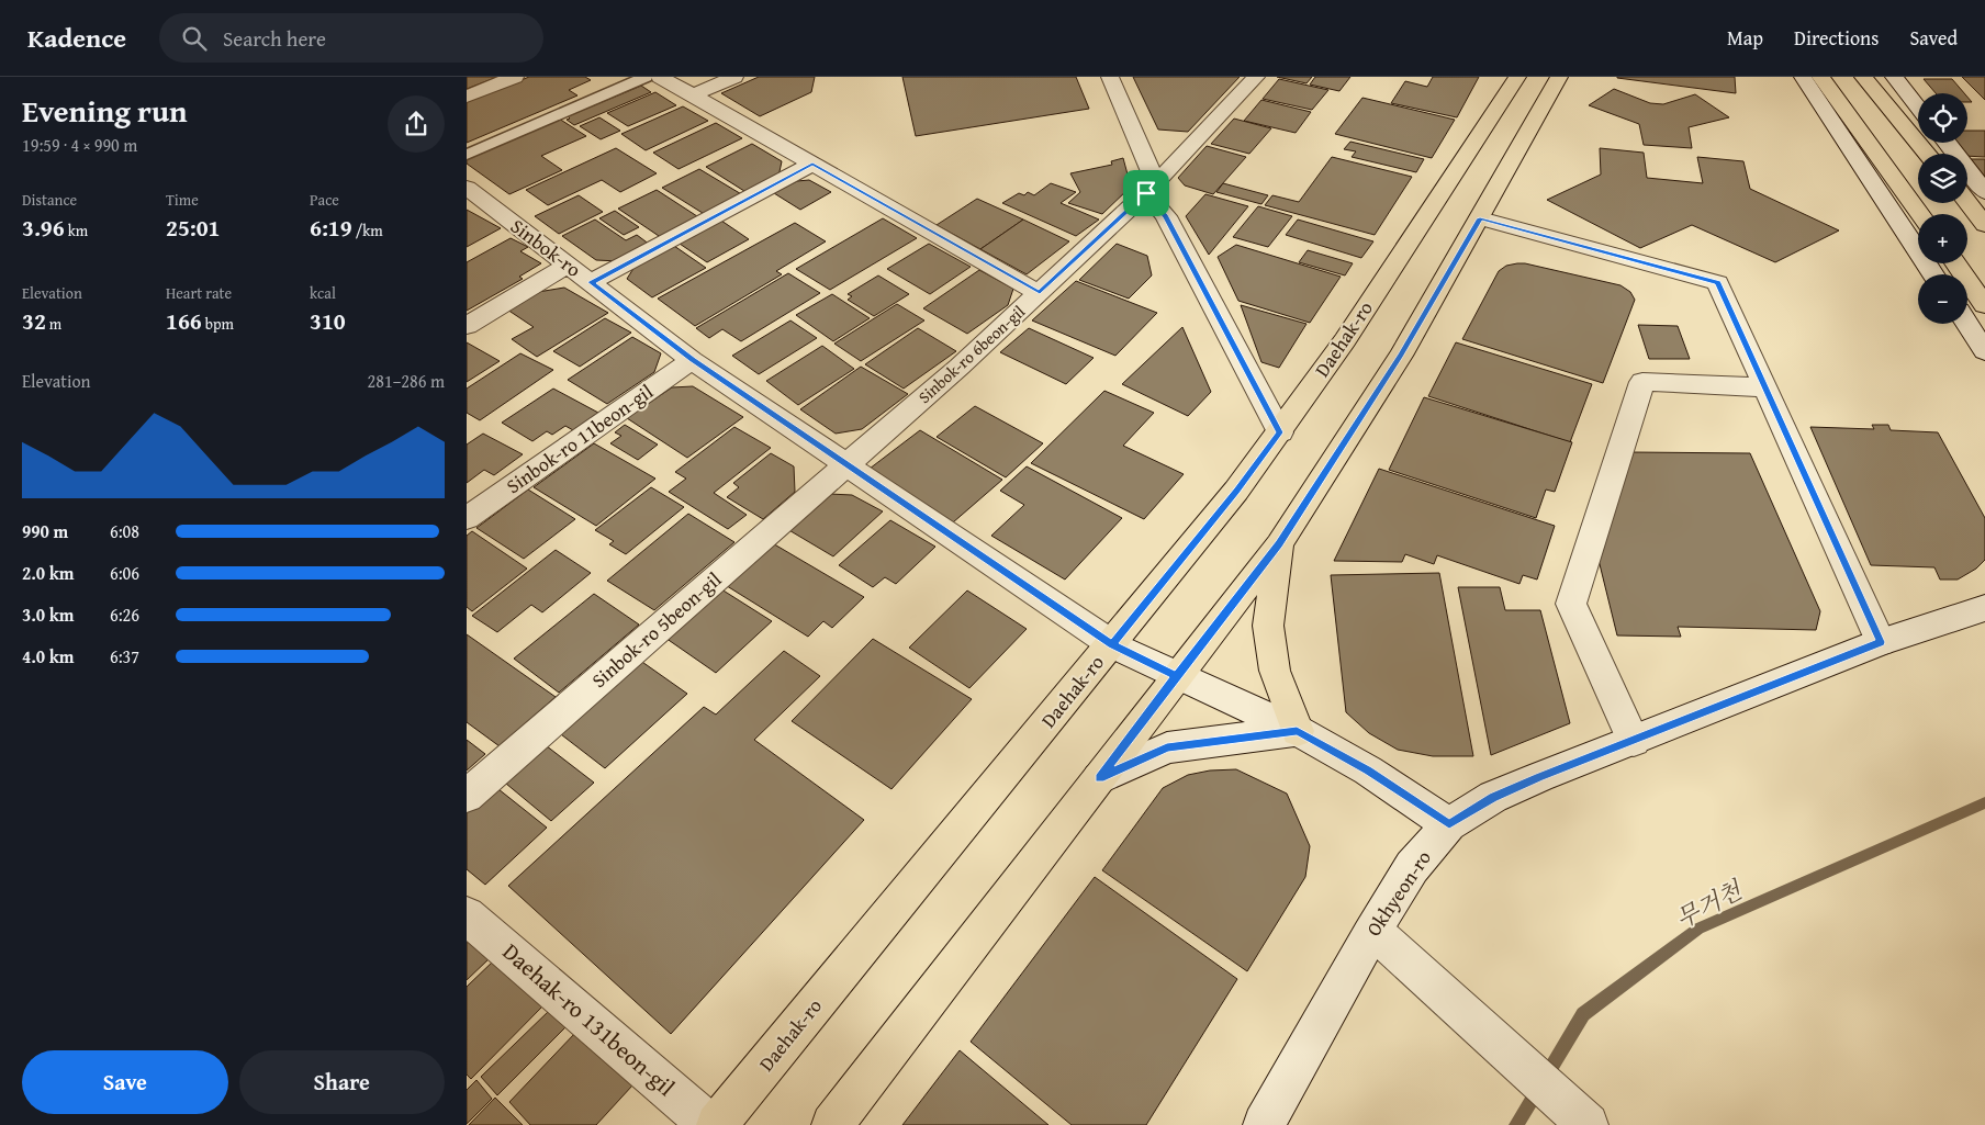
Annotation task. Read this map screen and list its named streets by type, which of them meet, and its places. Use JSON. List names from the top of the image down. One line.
{"streets":{"main road":["Daehak-ro"],"street":["Sinbok-ro","Sinbok-ro 6beon-gil","Sinbok-ro 11beon-gil","Sinbok-ro 5beon-gil","Okhyeon-ro","Daehak-ro 131beon-gil"]},"crossings":[["Sinbok-ro","Daehak-ro"],["Sinbok-ro","Sinbok-ro 6beon-gil"],["Sinbok-ro","Sinbok-ro 11beon-gil"],["Sinbok-ro","Sinbok-ro 5beon-gil"],["Sinbok-ro","Okhyeon-ro"],["Sinbok-ro 6beon-gil","Sinbok-ro 5beon-gil"]],"water":["무거천"],"page":{"header":"Kadence","search":"Search here","nav":["Map","Directions","Saved"],"heading":["Evening run","19:59 · 4 × 990 m"],"map_buttons":["+","−"],"stats":[["Distance","3.96 km"],["Time","25:01"],["Pace","6:19 /km"],["Elevation","32 m"],["Heart rate","166 bpm"],["kcal","310"]],"chart":["Elevation","281–286 m"],"list":[{"name":"990 m","note":"6:08"},{"name":"2.0 km","note":"6:06"},{"name":"3.0 km","note":"6:26"},{"name":"4.0 km","note":"6:37"}],"buttons":["Save","Share"]}}
